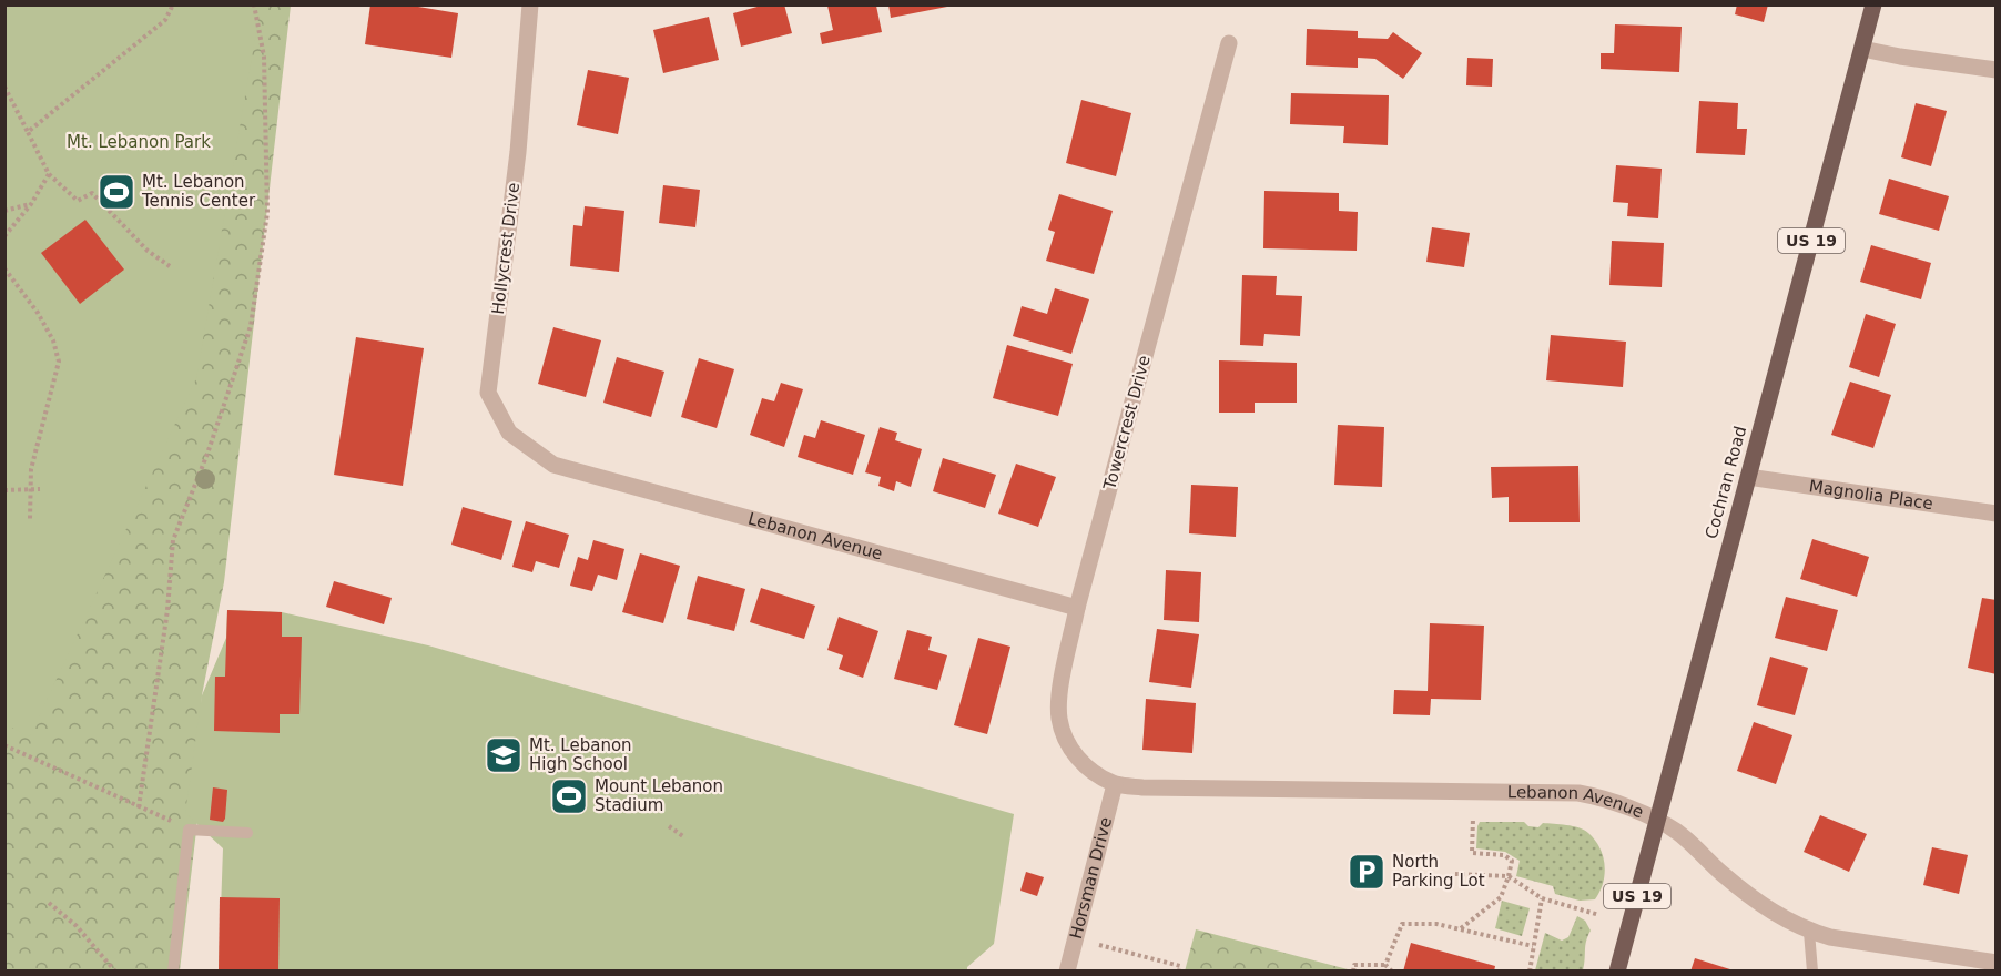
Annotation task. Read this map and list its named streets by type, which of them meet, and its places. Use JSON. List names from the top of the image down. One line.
{"streets":{"main road":["US 19","Cochran Road"],"street":["Hollycrest Drive","Towercrest Drive","Magnolia Place","Lebanon Avenue","Horsman Drive"]},"crossings":[["Hollycrest Drive","Lebanon Avenue"],["Towercrest Drive","Lebanon Avenue"],["Towercrest Drive","Horsman Drive"],["Cochran Road","Magnolia Place"],["Cochran Road","Lebanon Avenue"],["Lebanon Avenue","Horsman Drive"]],"parks":["Mt. Lebanon Park"],"places":{"sports":["Mt. Lebanon Tennis Center","Mount Lebanon Stadium"],"school or university":["Mt. Lebanon High School"],"parking":["North Parking Lot"]}}
